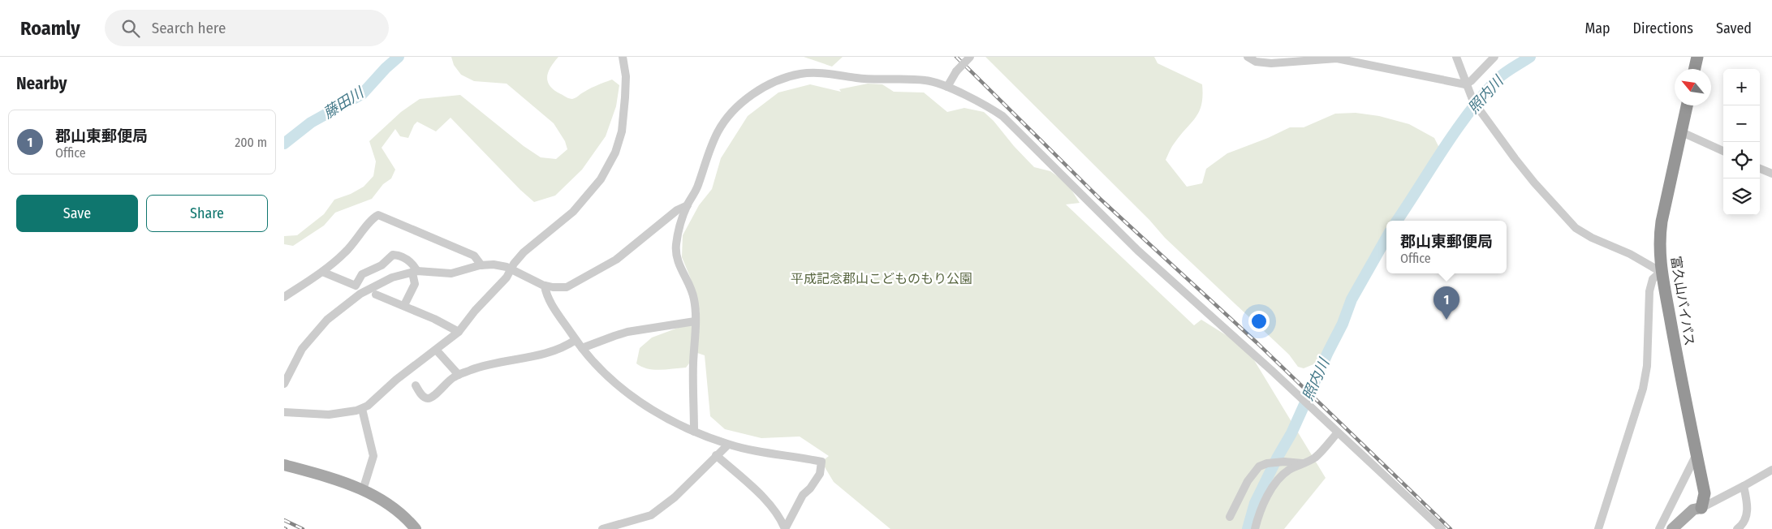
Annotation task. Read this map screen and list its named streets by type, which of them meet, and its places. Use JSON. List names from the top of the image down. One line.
{"streets":{"highway":["富久山バイパス"]},"water":["照内川","藤田川"],"parks":["平成記念郡山こどものもり公園"],"north":"top left","page":{"header":"Roamly","search":"Search here","nav":["Map","Directions","Saved"],"heading":"Nearby","map_buttons":["+","−"],"list":[{"mark":"1","name":"郡山東郵便局","note":"Office","value":"200 m"}],"buttons":["Save","Share"],"popup":["郡山東郵便局","Office"],"pins":"1"}}
